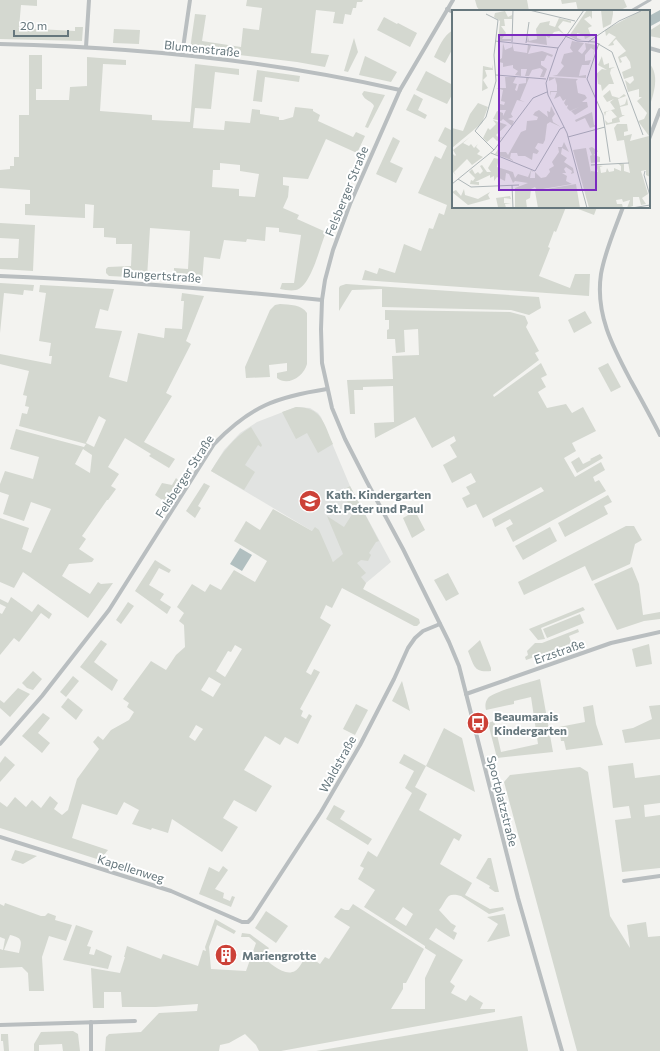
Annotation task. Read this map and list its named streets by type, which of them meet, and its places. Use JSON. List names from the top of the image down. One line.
{"streets":{"street":["Blumenstraße","Felsberger Straße","Bungertstraße","Erzstraße","Waldstraße","Sportplatzstraße","Kapellenweg"]},"crossings":[["Blumenstraße","Felsberger Straße"],["Felsberger Straße","Bungertstraße"],["Felsberger Straße","Sportplatzstraße"],["Erzstraße","Sportplatzstraße"],["Waldstraße","Sportplatzstraße"],["Waldstraße","Kapellenweg"]],"places":{"school or university":["Kath. Kindergarten St. Peter und Paul"],"bus stop":["Beaumarais Kindergarten"],"building":["Mariengrotte"]},"scale_bar":"20 m"}
